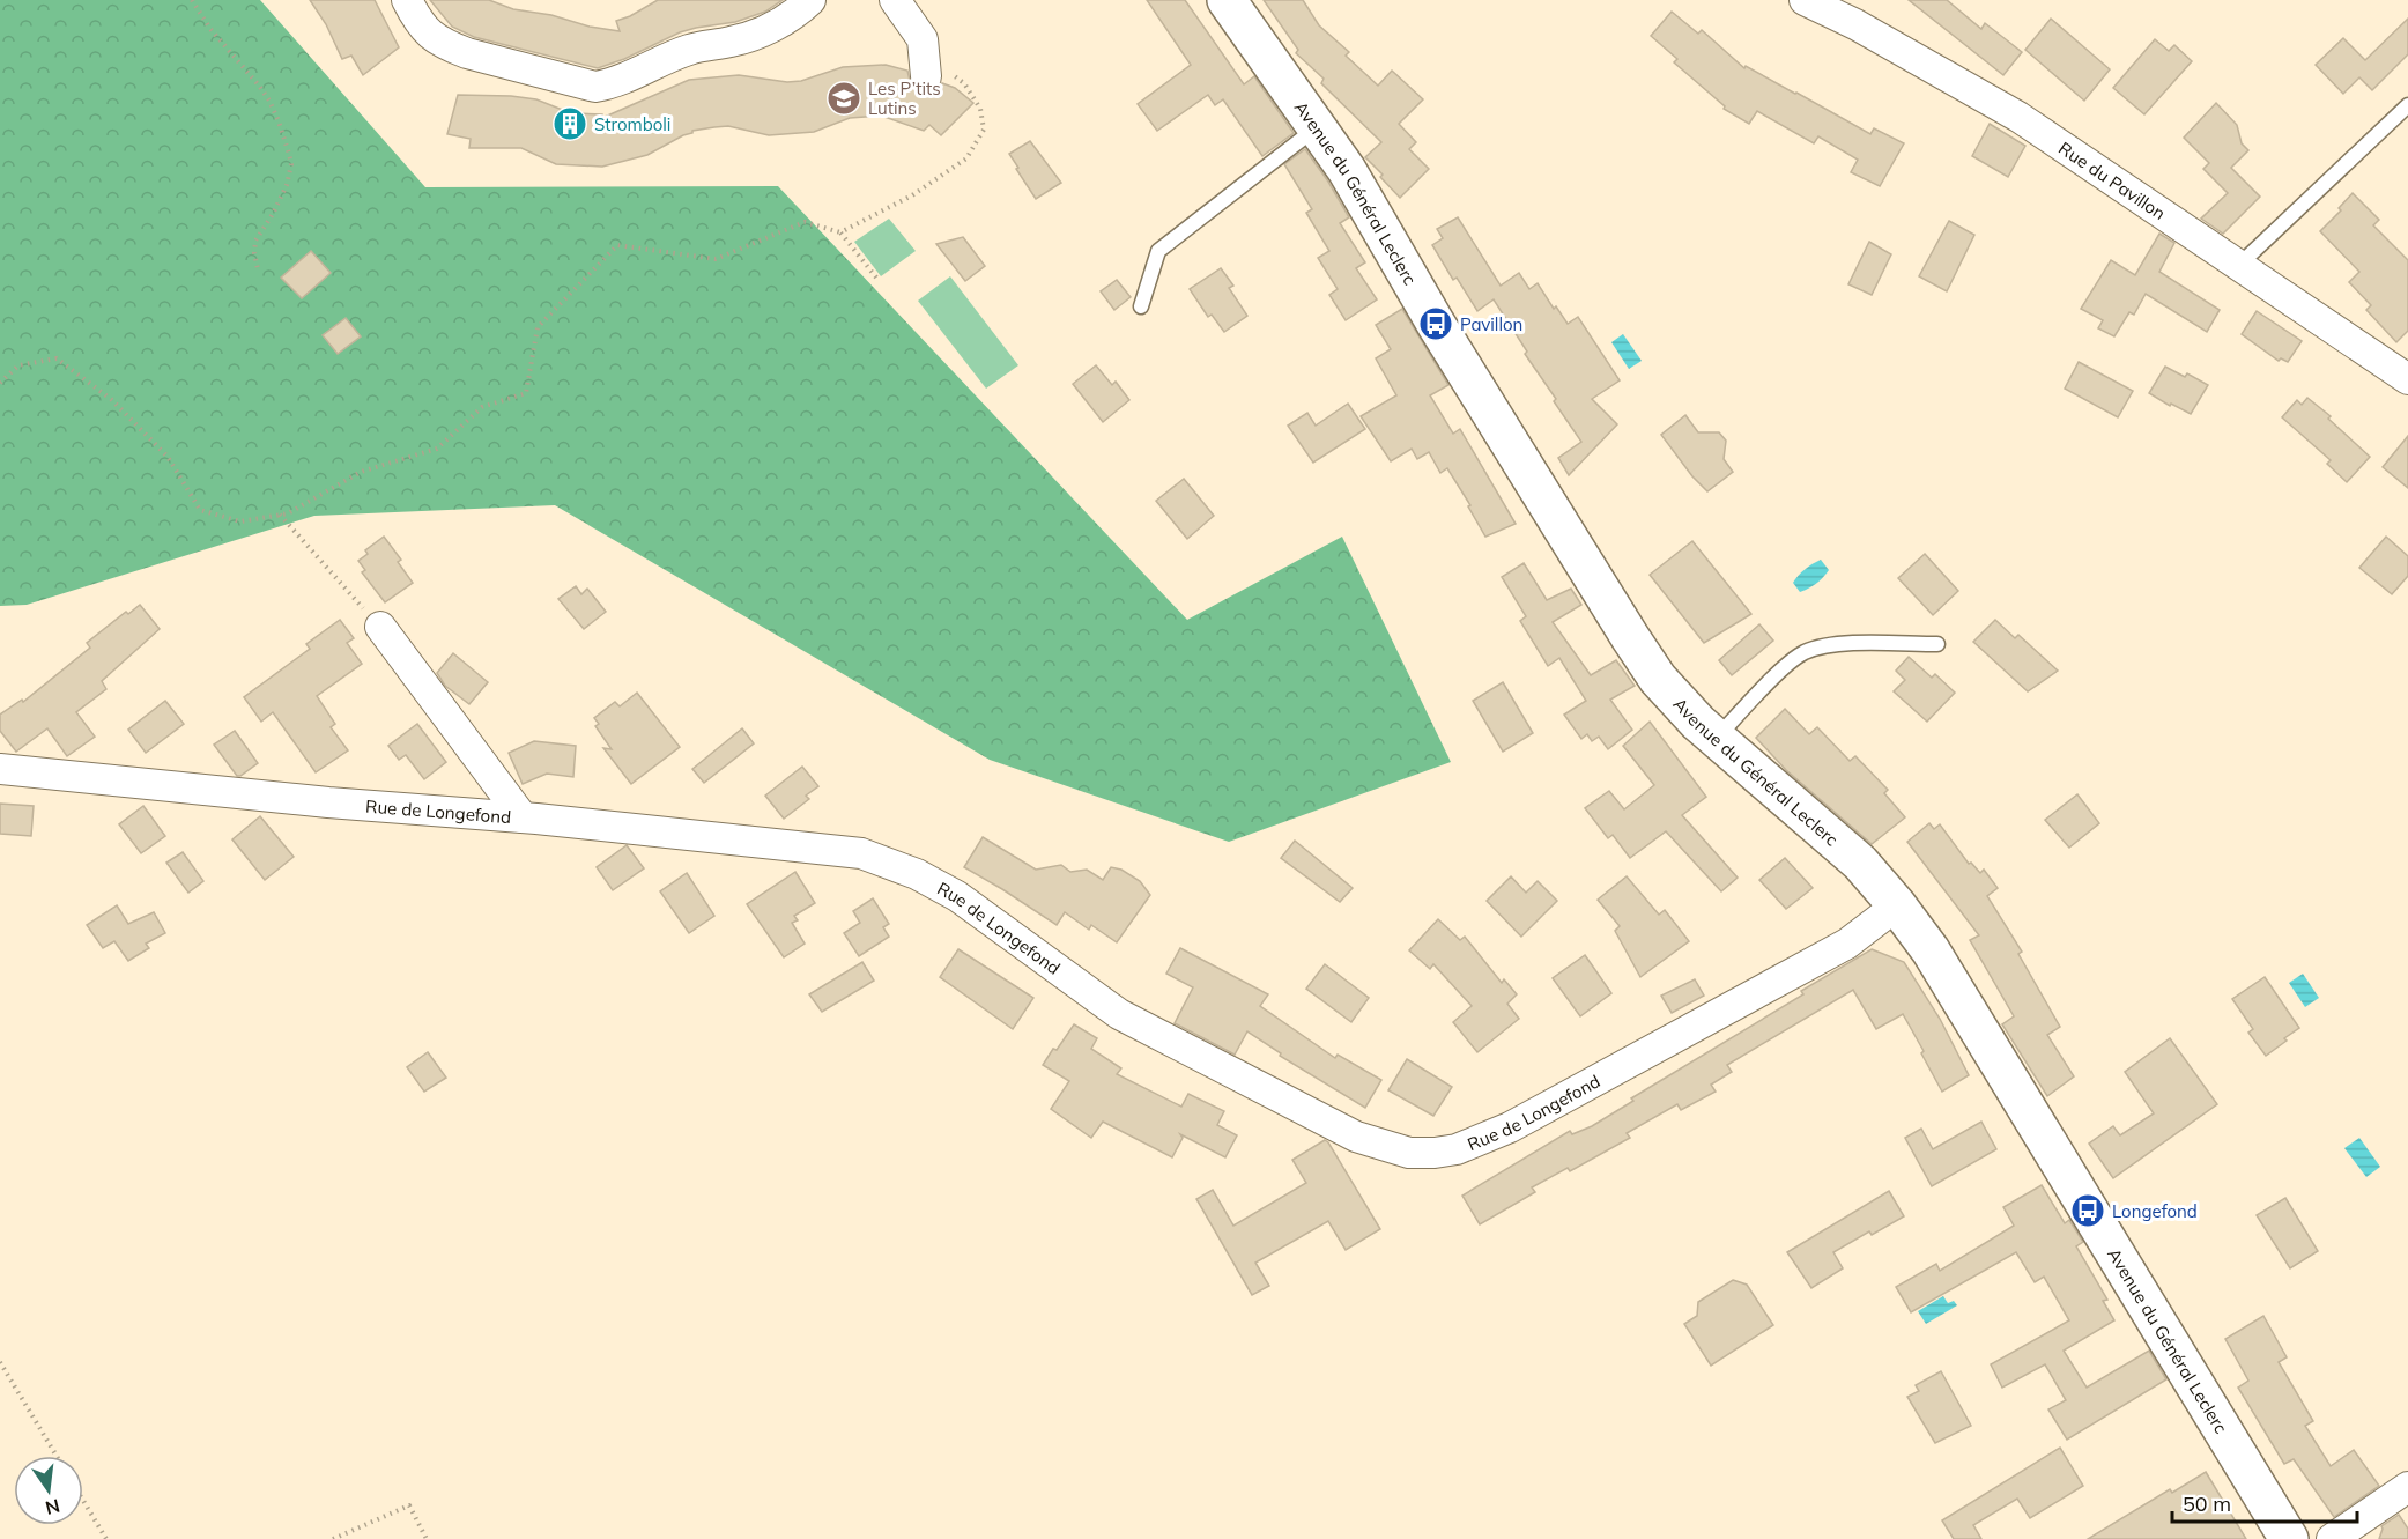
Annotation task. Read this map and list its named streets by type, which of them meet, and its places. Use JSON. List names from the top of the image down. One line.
{"streets":{"main road":["Avenue du Général Leclerc"],"street":["Rue du Pavillon","Rue de Longefond"]},"crossings":[["Avenue du Général Leclerc","Rue de Longefond"]],"places":{"school or university":["Les P’tits Lutins"],"building":["Stromboli"],"bus stop":["Pavillon","Longefond"]},"scale_bar":"50 m","north":"bottom"}
